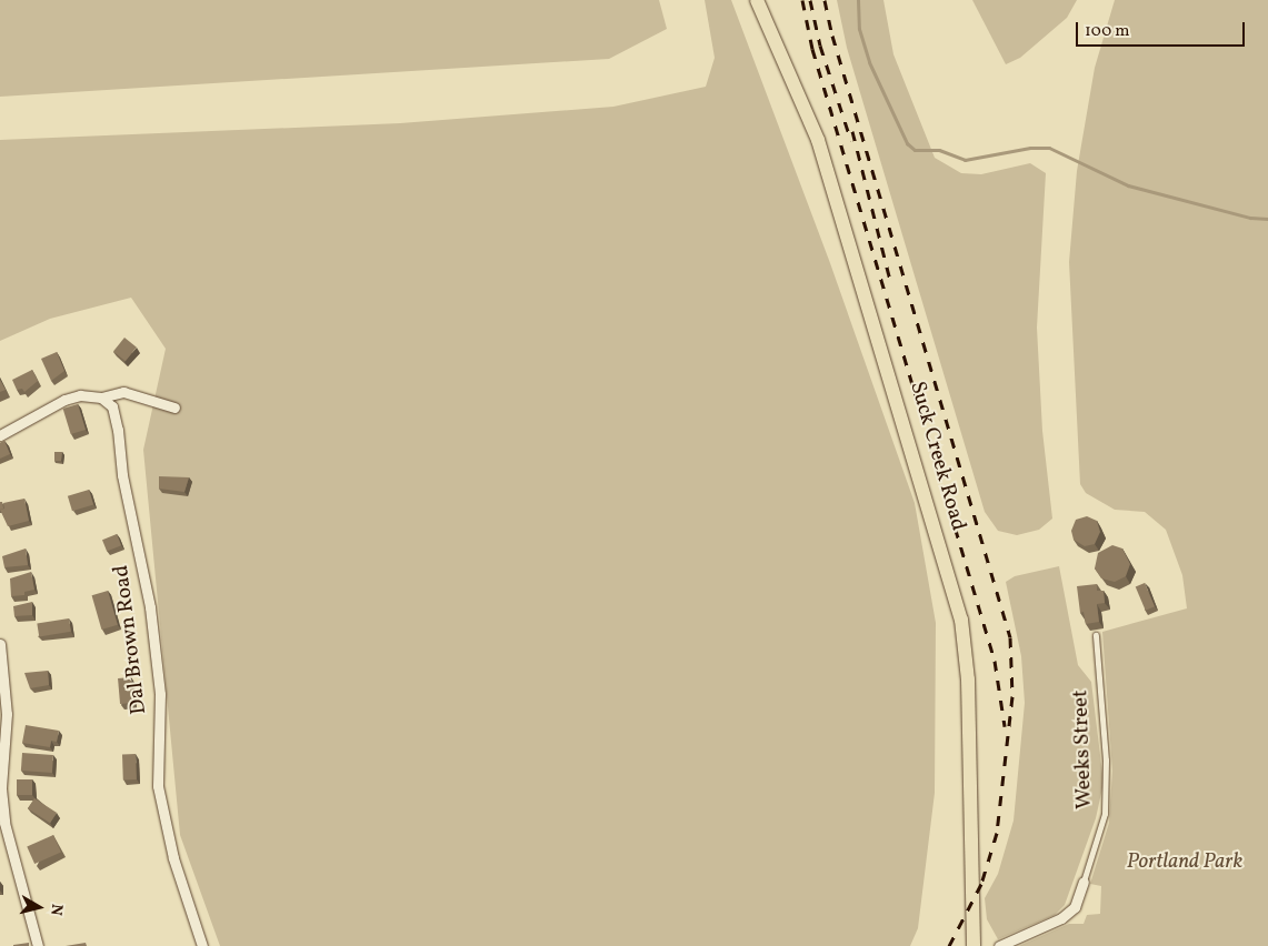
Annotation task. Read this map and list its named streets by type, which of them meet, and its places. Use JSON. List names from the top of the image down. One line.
{"streets":{"main road":["Suck Creek Road"],"street":["Dal Brown Road","Weeks Street"]},"parks":["Portland Park"],"scale_bar":"100 m","north":"right"}
